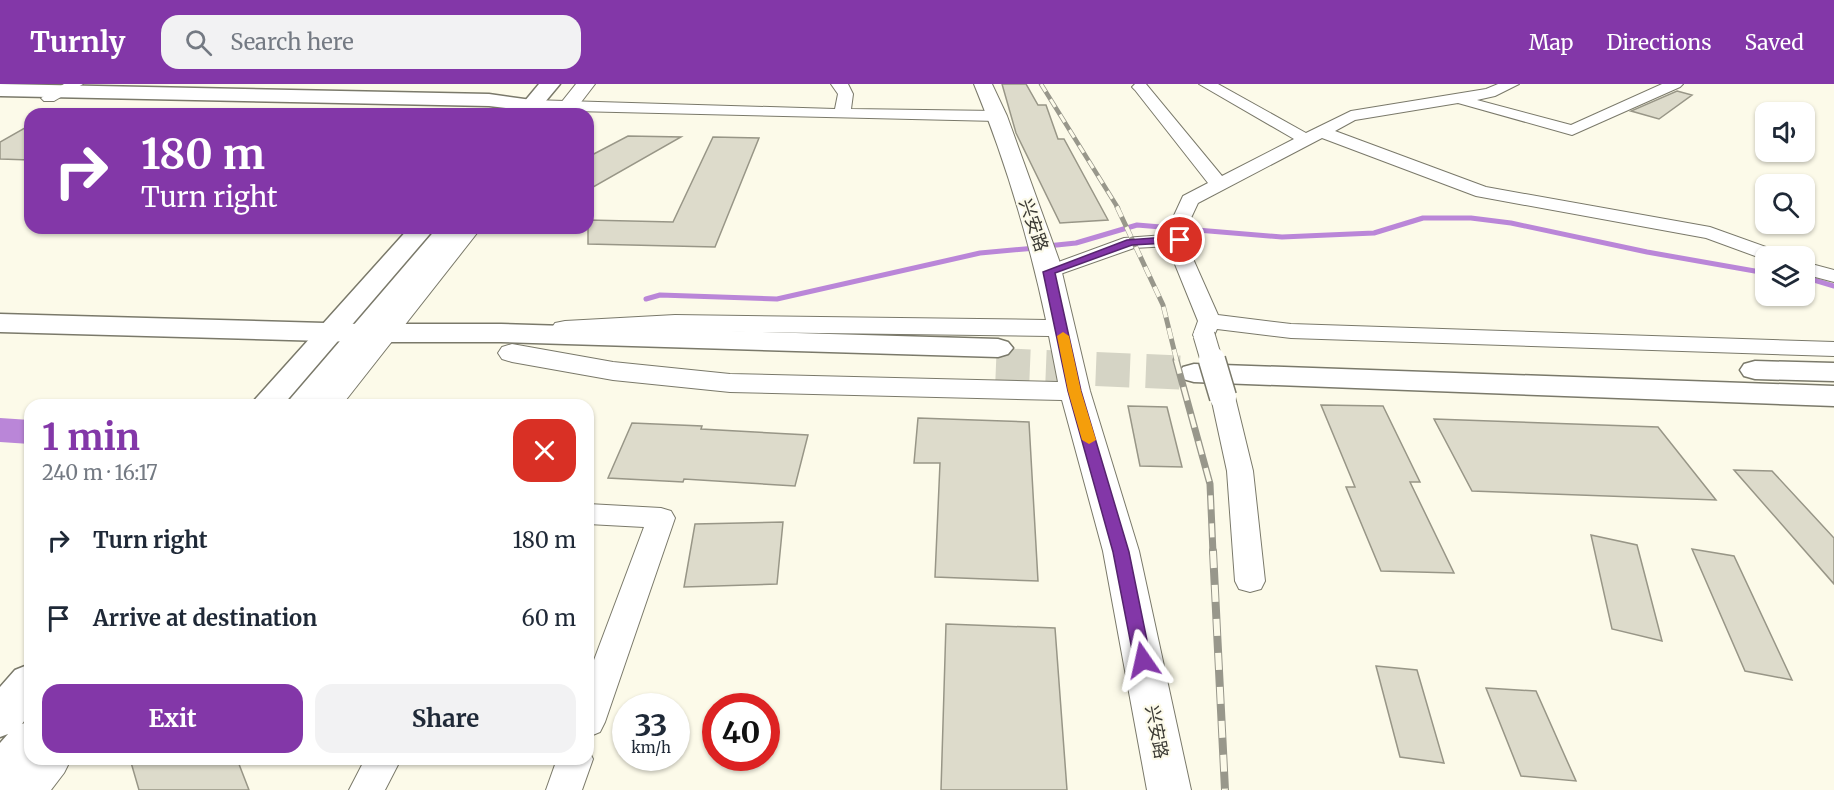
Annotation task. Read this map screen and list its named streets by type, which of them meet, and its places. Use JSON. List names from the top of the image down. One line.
{"streets":{"street":["兴安路"]},"page":{"header":"Turnly","search":"Search here","nav":["Map","Directions","Saved"],"turn":["180 m","Turn right"],"heading":["1 min","240 m · 16:17"],"list":[{"name":"Turn right","value":"180 m"},{"name":"Arrive at destination","value":"60 m"}],"buttons":["Exit","Share"],"speed":"33 km/h","limit":"40"}}
